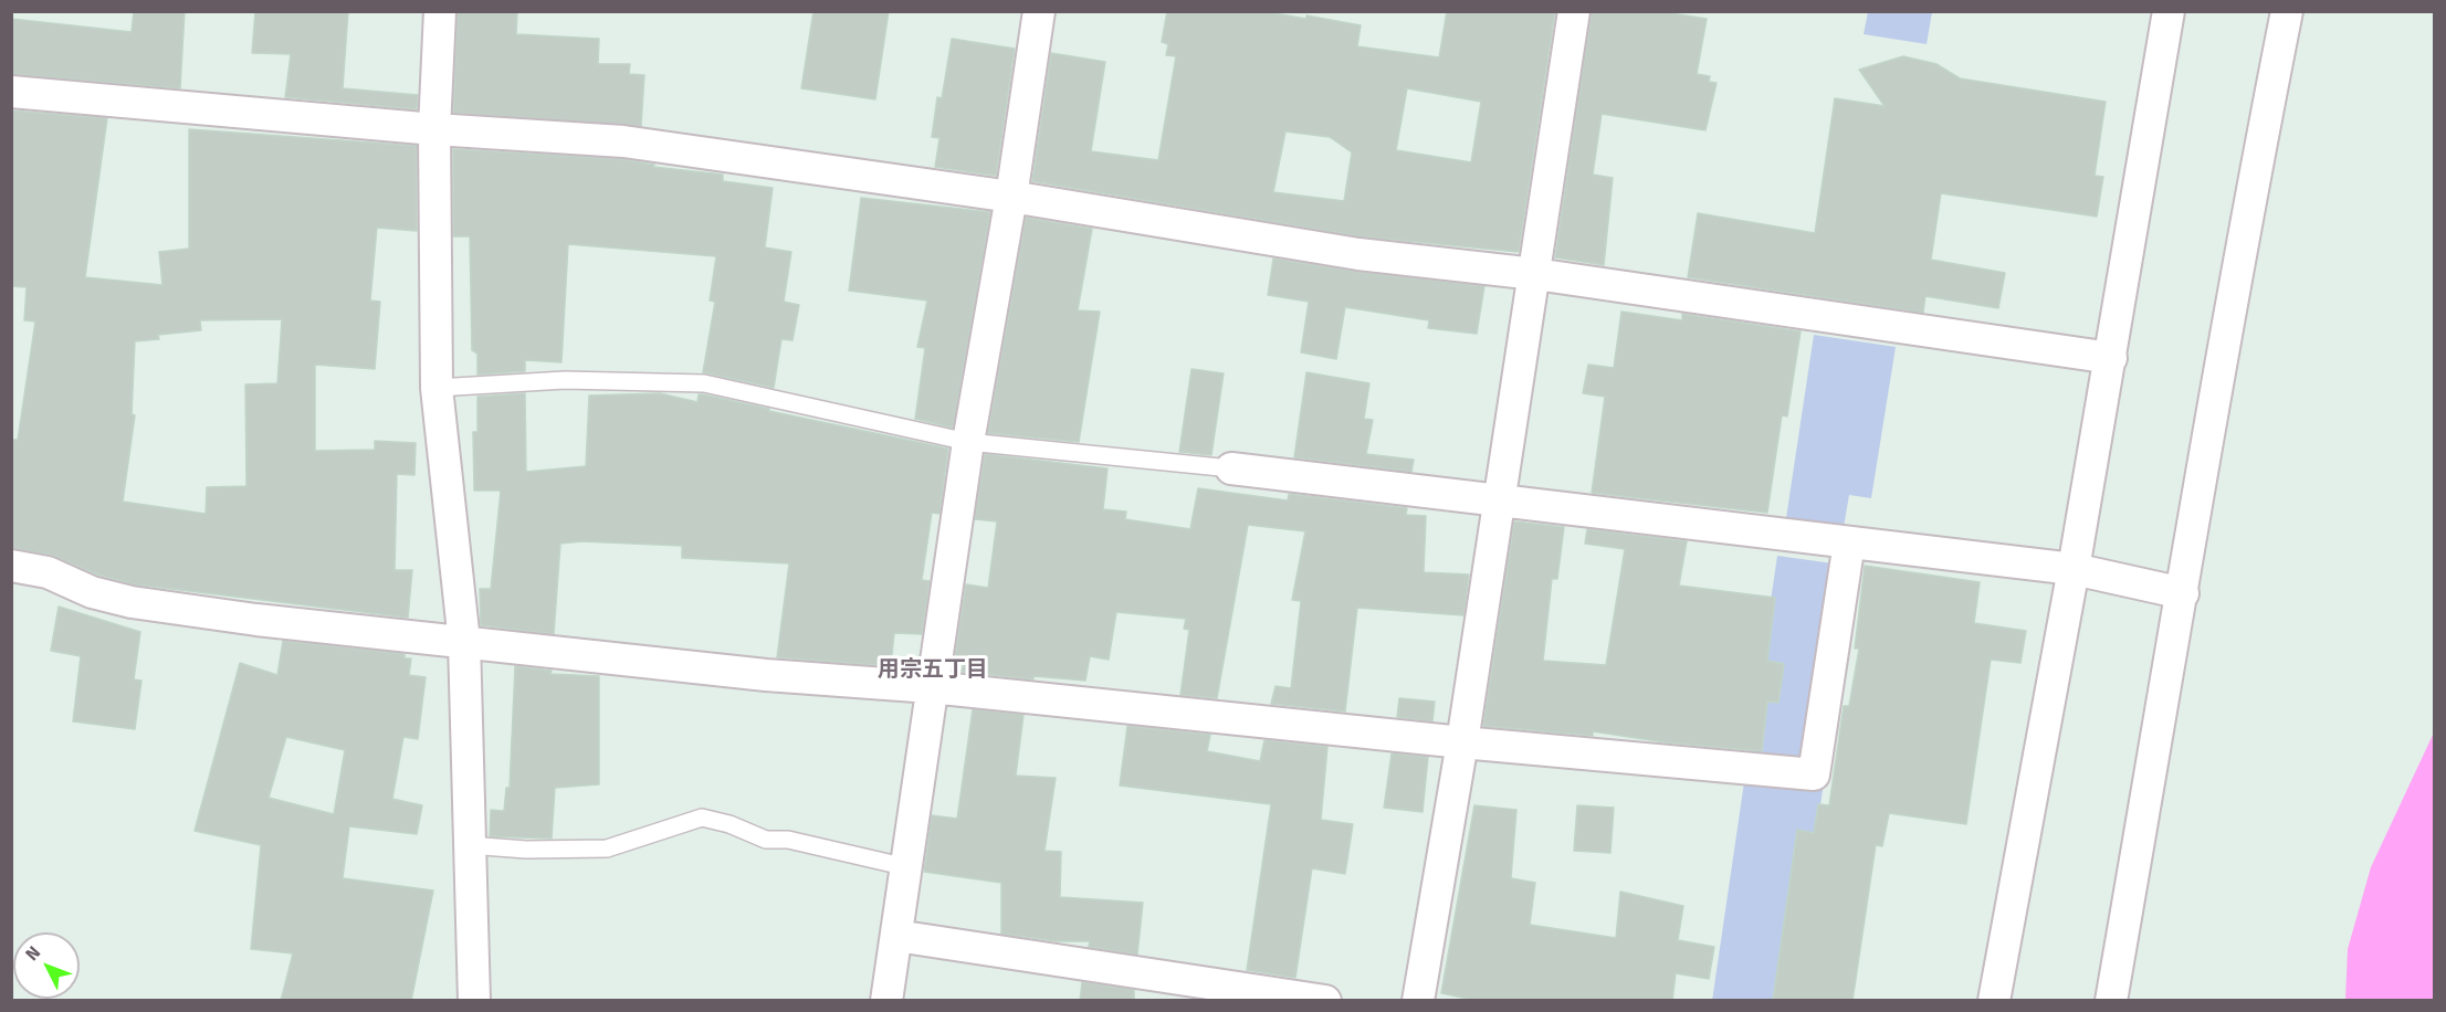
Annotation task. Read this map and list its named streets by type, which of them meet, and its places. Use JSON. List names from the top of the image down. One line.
{"districts":["用宗五丁目"],"north":"top left"}
